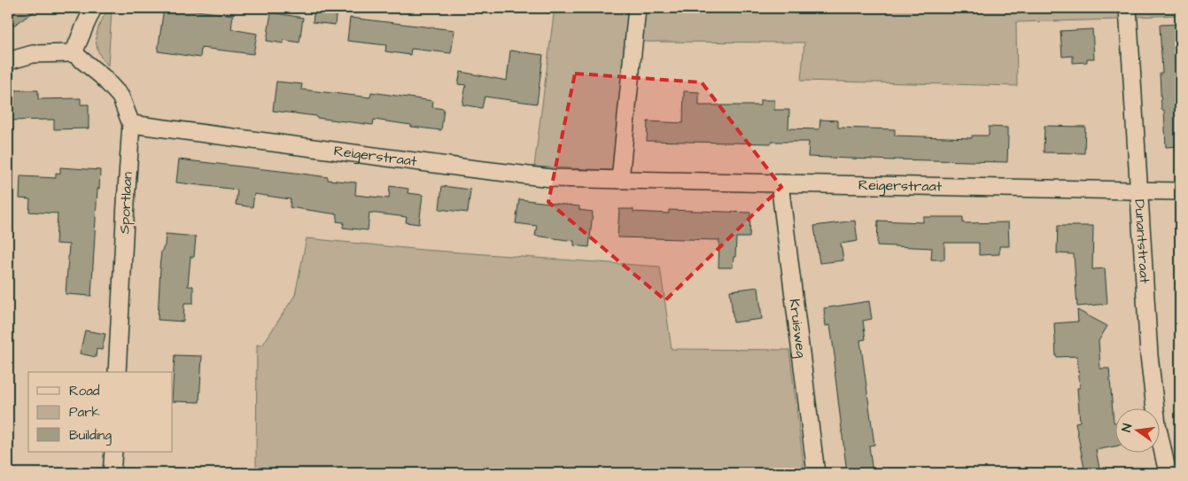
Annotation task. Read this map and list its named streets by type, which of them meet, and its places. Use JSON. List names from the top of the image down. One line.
{"streets":{"street":["Reigerstraat","Sportlaan","Dunantstraat","Kruisweg"]},"crossings":[["Reigerstraat","Sportlaan"],["Reigerstraat","Dunantstraat"],["Reigerstraat","Kruisweg"]],"legend":["Road","Park","Building"],"north":"left"}
